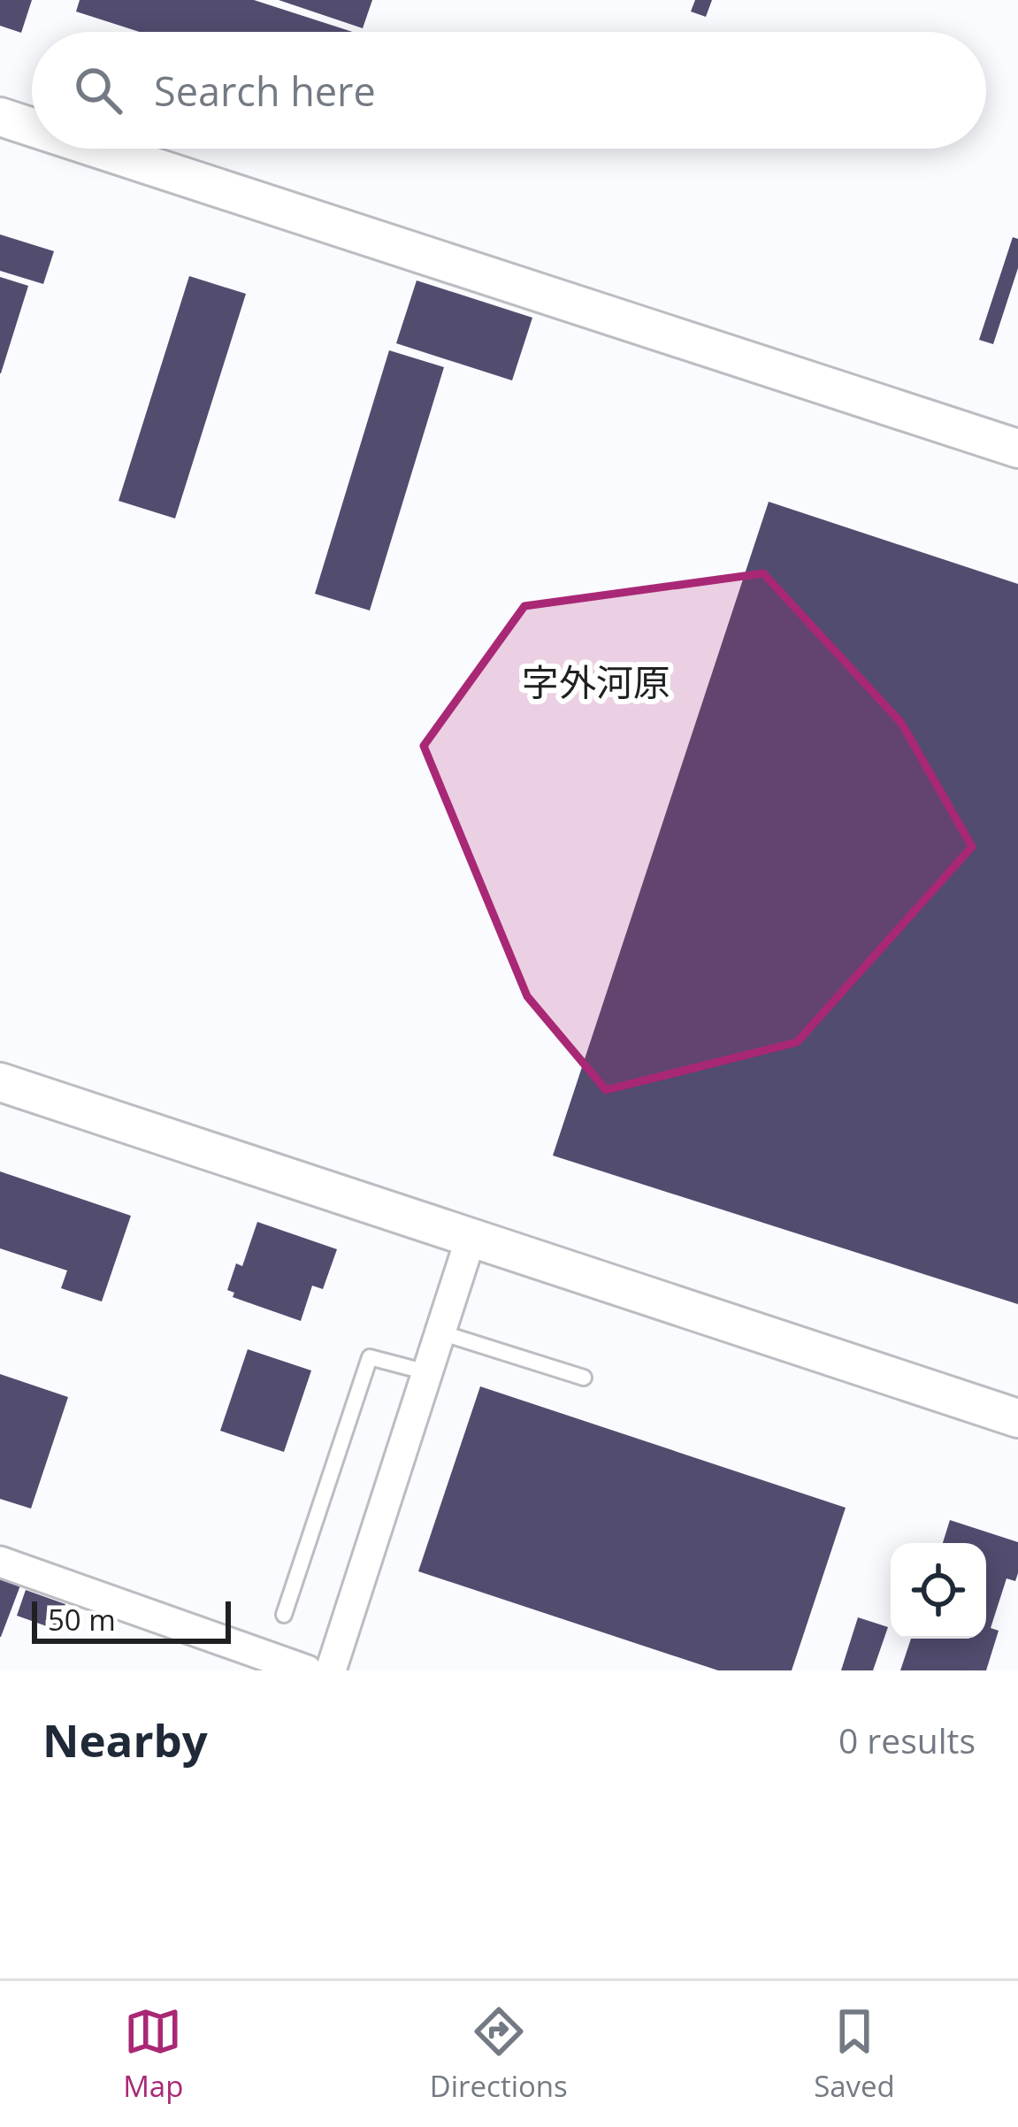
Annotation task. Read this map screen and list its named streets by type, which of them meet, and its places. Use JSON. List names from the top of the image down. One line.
{"districts":["字外河原"],"scale_bar":"50 m","page":{"search":"Search here","scale":"50 m","heading":["Nearby","0 results"],"nav":["Map","Directions","Saved"]}}
